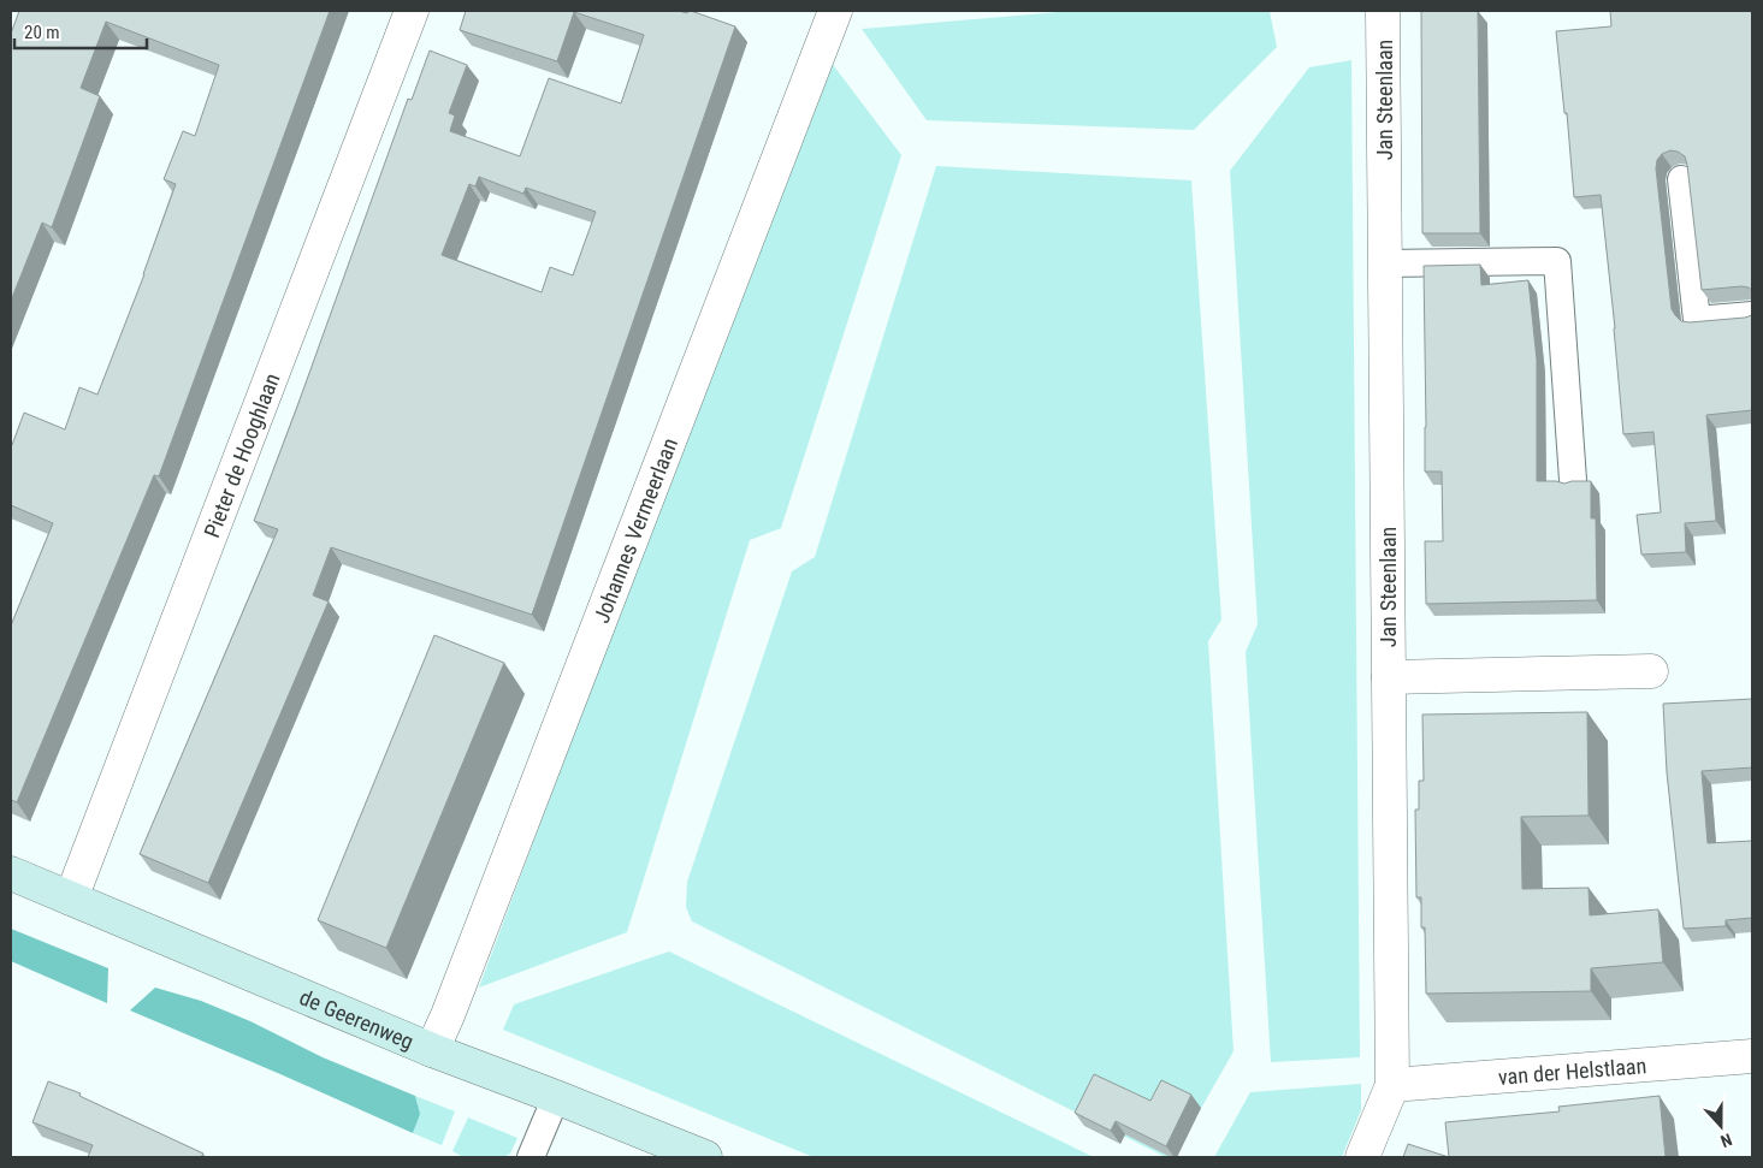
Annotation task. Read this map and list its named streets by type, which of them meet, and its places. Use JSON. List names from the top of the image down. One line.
{"streets":{"main road":["de Geerenweg"],"street":["Jan Steenlaan","Pieter de Hooghlaan","Johannes Vermeerlaan","van der Helstlaan"]},"crossings":[["Jan Steenlaan","van der Helstlaan"],["Pieter de Hooghlaan","de Geerenweg"],["Johannes Vermeerlaan","de Geerenweg"]],"scale_bar":"20 m","north":"bottom"}
